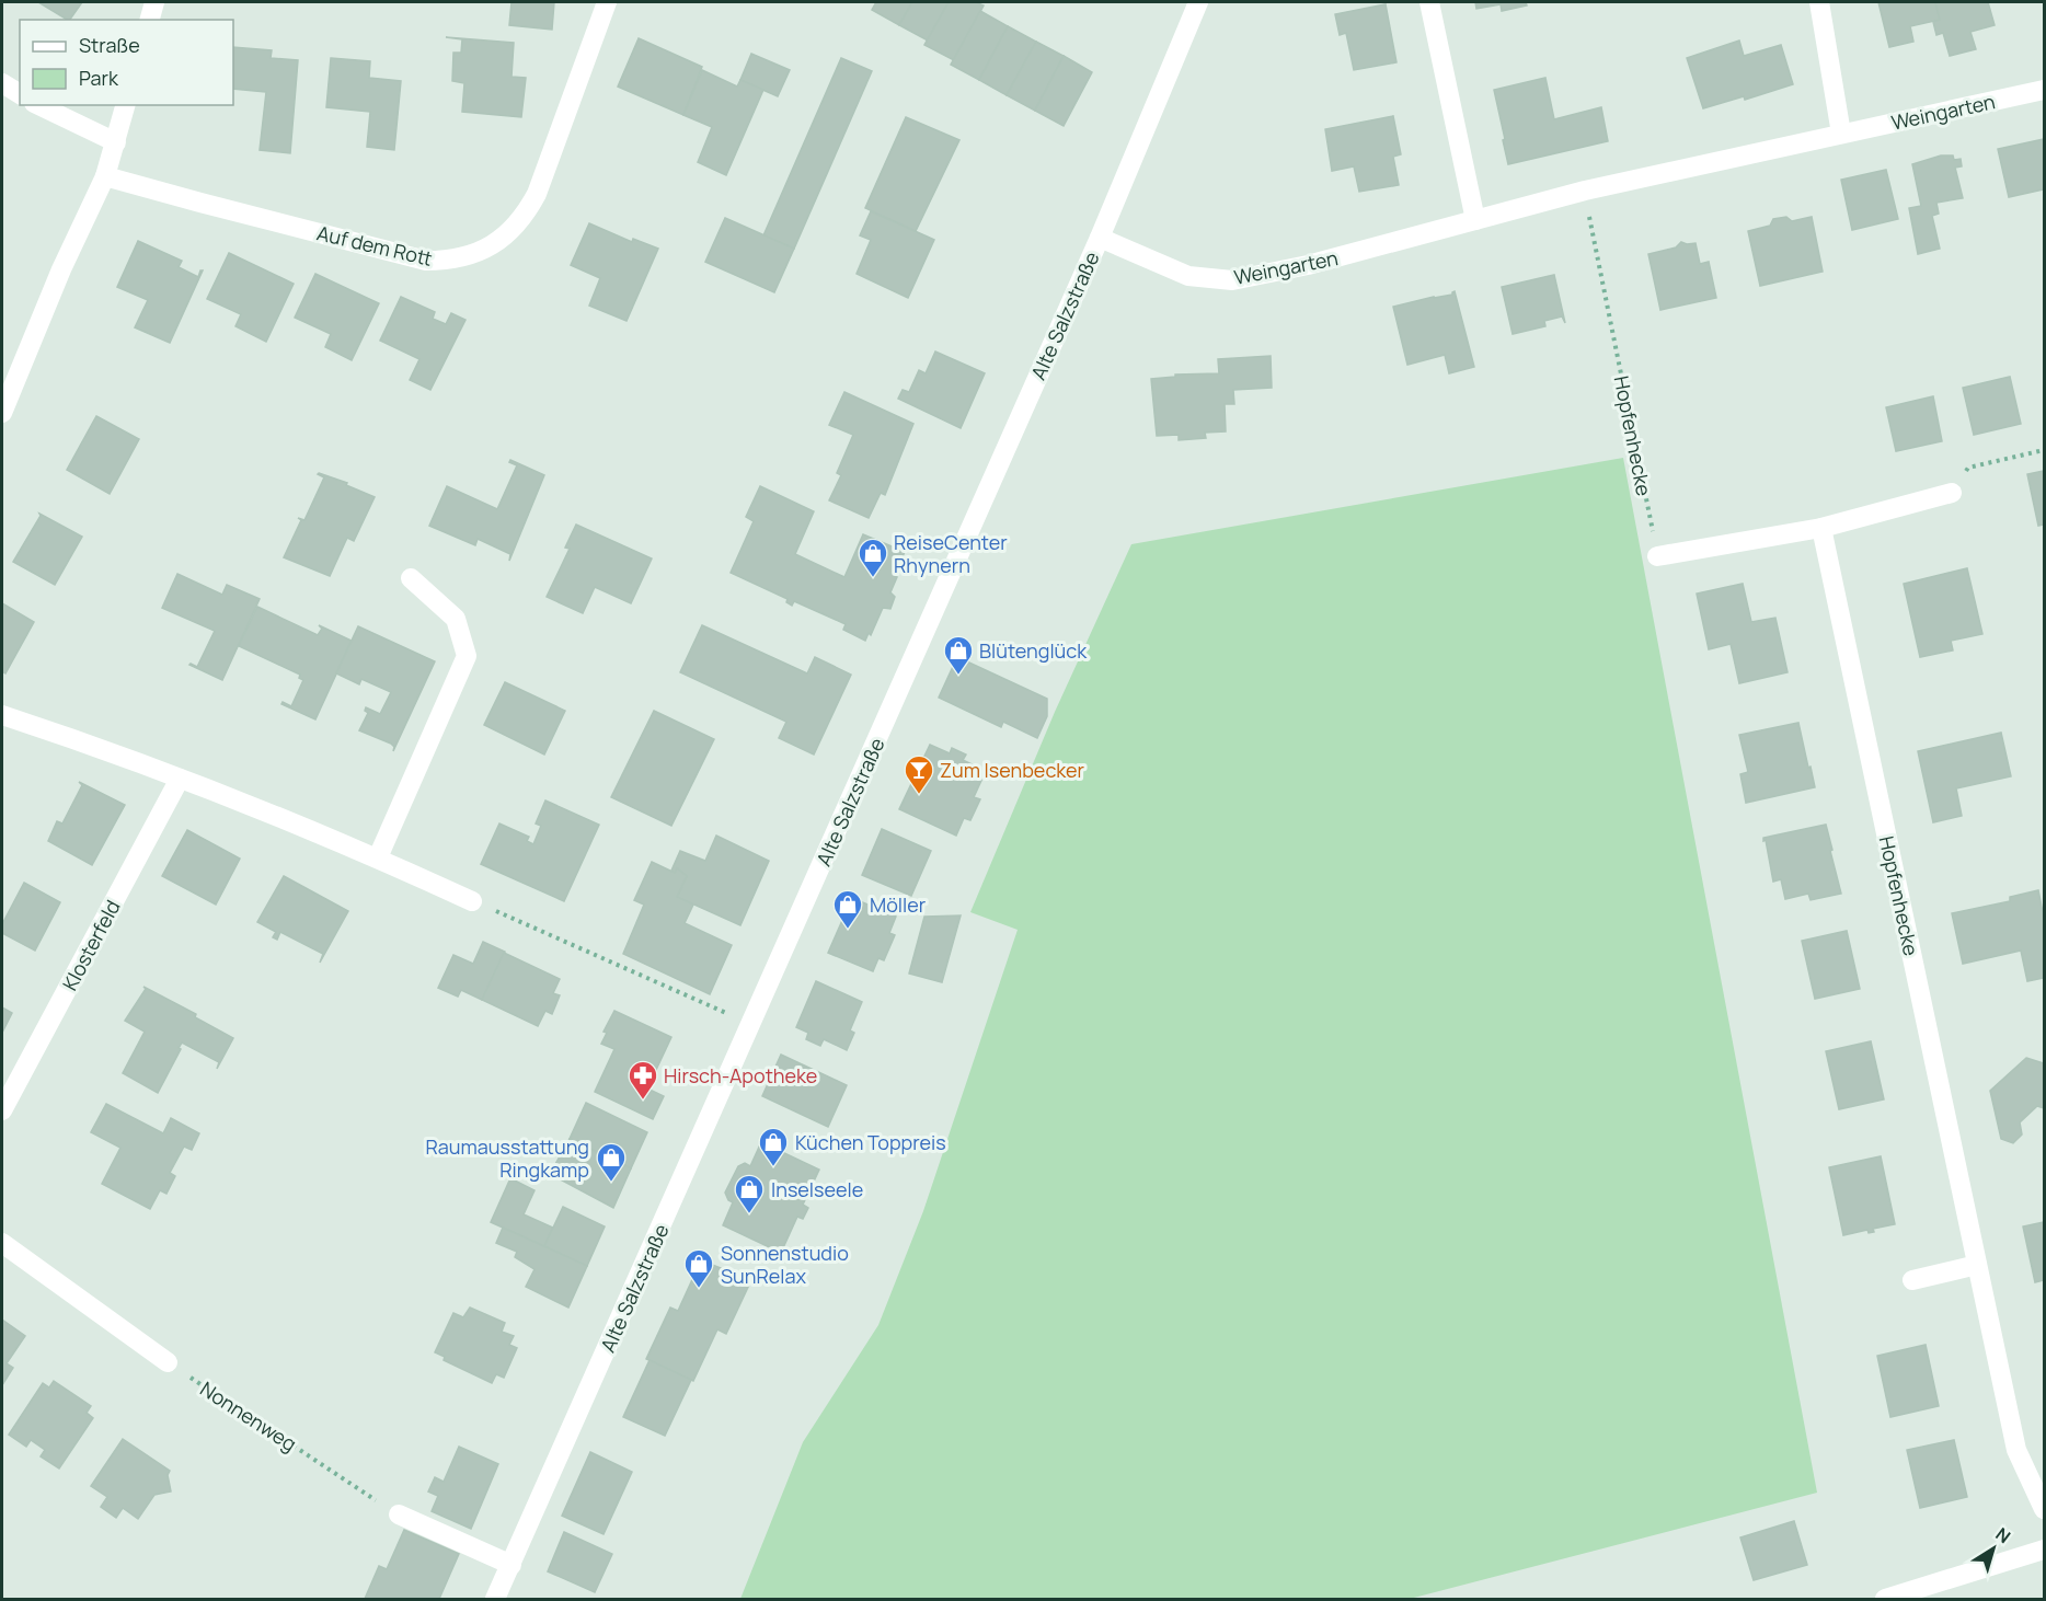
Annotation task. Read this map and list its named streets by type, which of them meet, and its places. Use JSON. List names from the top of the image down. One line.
{"streets":{"street":["Weingarten","Auf dem Rott","Alte Salzstraße","Hopfenhecke","Klosterfeld"],"path":["Nonnenweg"]},"crossings":[["Weingarten","Alte Salzstraße"],["Weingarten","Hopfenhecke"]],"places":{"shop":["ReiseCenter Rhynern","Blütenglück","Möller","Küchen Toppreis","Raumausstattung Ringkamp","Inselseele","Sonnenstudio SunRelax"],"bar":["Zum Isenbecker"],"pharmacy":["Hirsch-Apotheke"]},"legend":["Straße","Park"],"north":"top right"}
